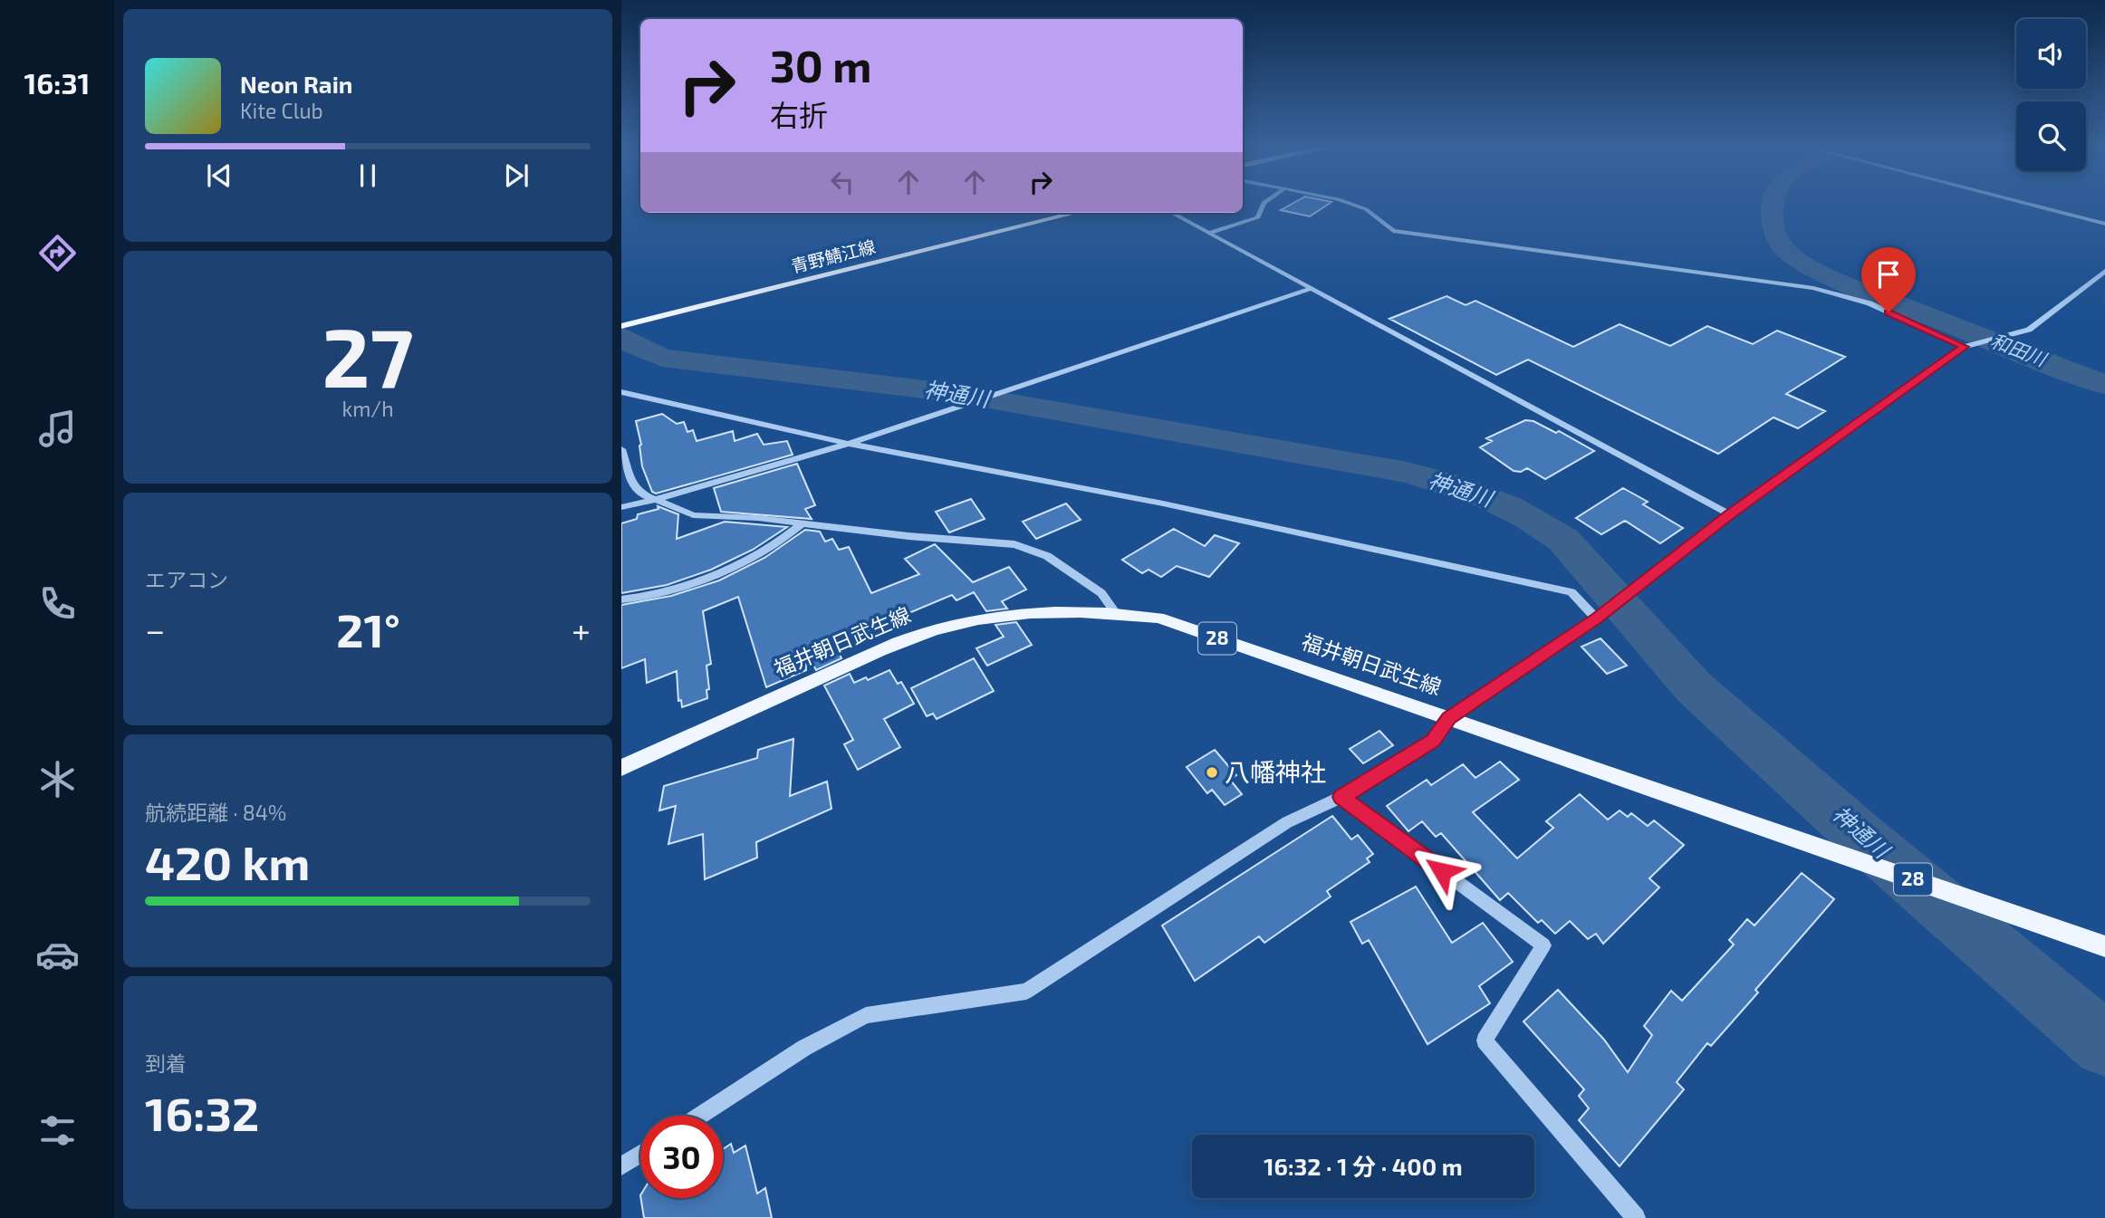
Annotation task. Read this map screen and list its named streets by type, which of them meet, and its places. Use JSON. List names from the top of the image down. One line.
{"streets":{"main road":["青野鯖江線","28","福井朝日武生線"]},"water":["和田川","神通川"],"places":["八幡神社"],"page":{"tabs":"16:31","turn":["30 m","右折"],"song":["Neon Rain","Kite Club"],"tile":[["27","km/h"],"エアコン",["航続距離 · 84%","420 km"],["到着","16:32"]],"heat":["−","21°","+"],"limit":"30","trip":"16:32 · 1 分 · 400 m"}}
